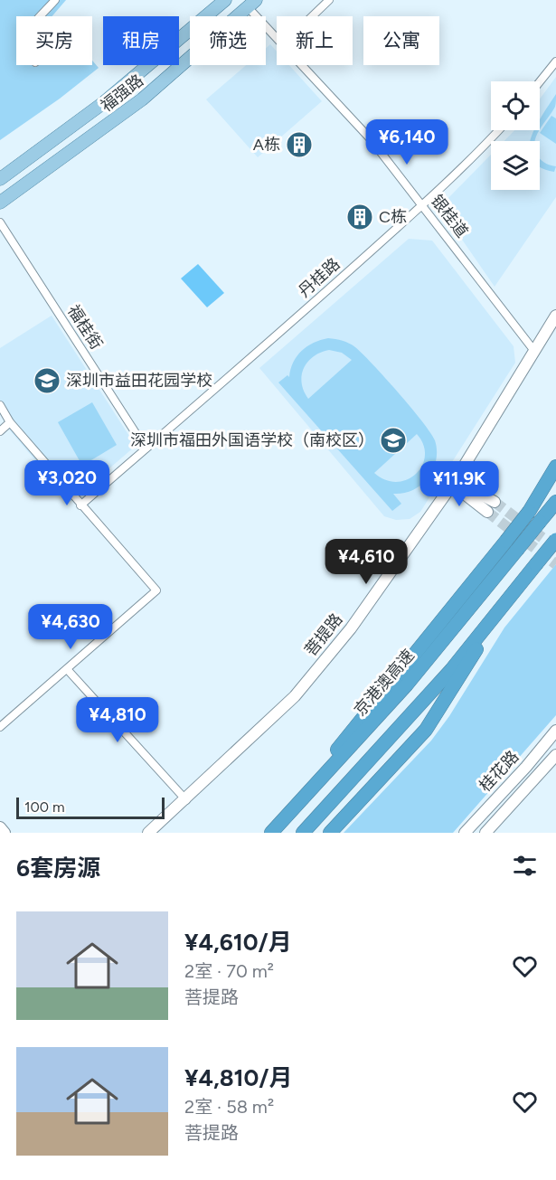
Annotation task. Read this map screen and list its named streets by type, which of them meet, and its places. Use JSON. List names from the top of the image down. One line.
{"streets":{"main road":["福强路"],"street":["银桂道","丹桂路","福桂街","菩提路","桂花路"]},"crossings":[["福强路","银桂道"],["银桂道","丹桂路"],["银桂道","菩提路"],["丹桂路","福桂街"]],"places":{"building":["A栋","C栋"],"school or university":["深圳市益田花园学校","深圳市福田外国语学校（南校区）"]},"scale_bar":"100 m","page":{"chip":["买房","租房","筛选","新上","公寓"],"price":["¥6,140","¥3,020","¥11.9K","¥4,610","¥4,630","¥4,810"],"scale":"100 m","heading":"6套房源","list":[{"name":"¥4,610/月","note":"2室 · 70 m² · 菩提路"},{"name":"¥4,810/月","note":"2室 · 58 m² · 菩提路"}]}}
